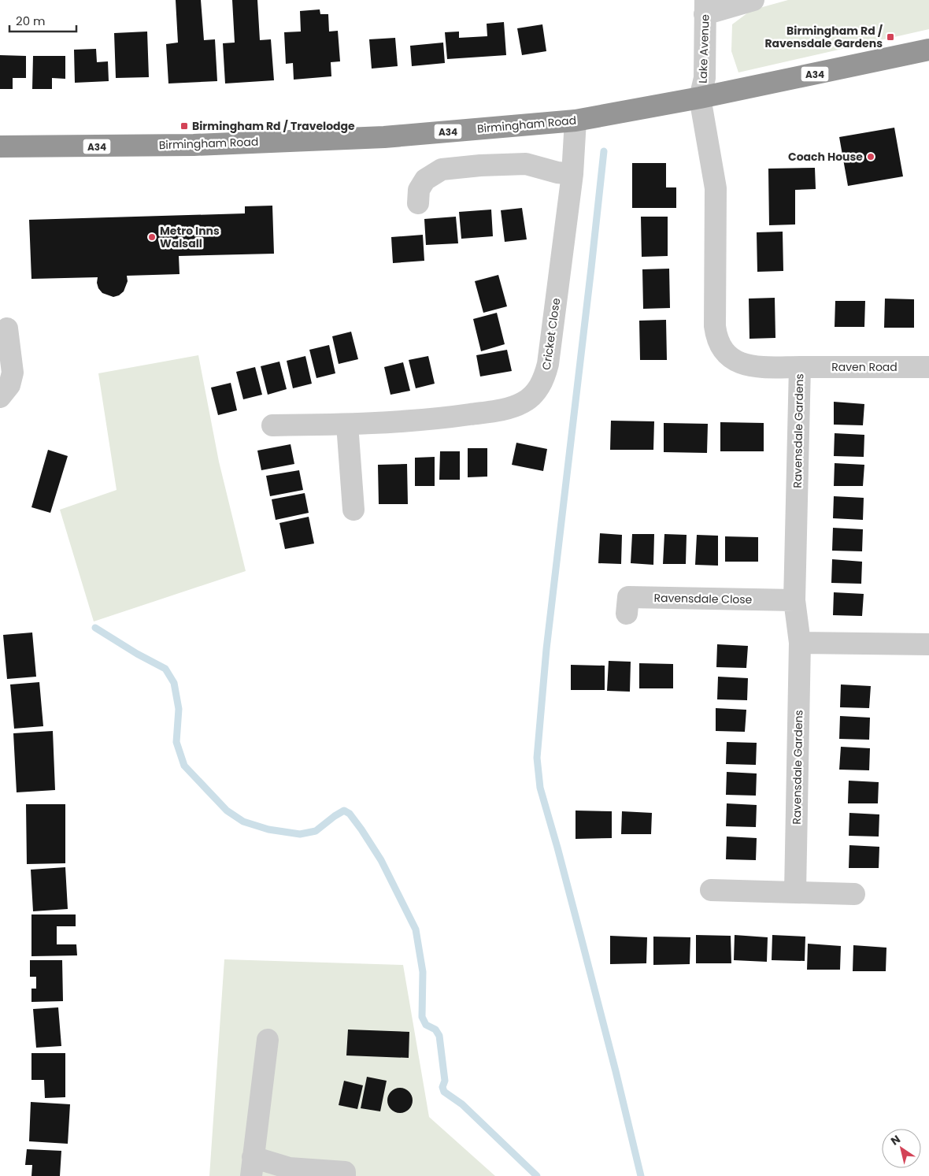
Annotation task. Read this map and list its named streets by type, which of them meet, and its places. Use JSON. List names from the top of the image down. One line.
{"streets":{"highway":["A34","Birmingham Road"],"street":["Lake Avenue","Cricket Close","Raven Road","Ravensdale Gardens","Ravensdale Close"]},"crossings":[["Lake Avenue","Birmingham Road"],["Lake Avenue","Ravensdale Gardens"],["Birmingham Road","Cricket Close"],["Birmingham Road","Ravensdale Gardens"],["Raven Road","Ravensdale Gardens"],["Ravensdale Gardens","Ravensdale Close"]],"places":{"transit":["Birmingham Rd / Ravensdale Gardens","Birmingham Rd / Travelodge"],"other":["Coach House","Metro Inns Walsall"]},"scale_bar":"20 m","north":"top left"}
